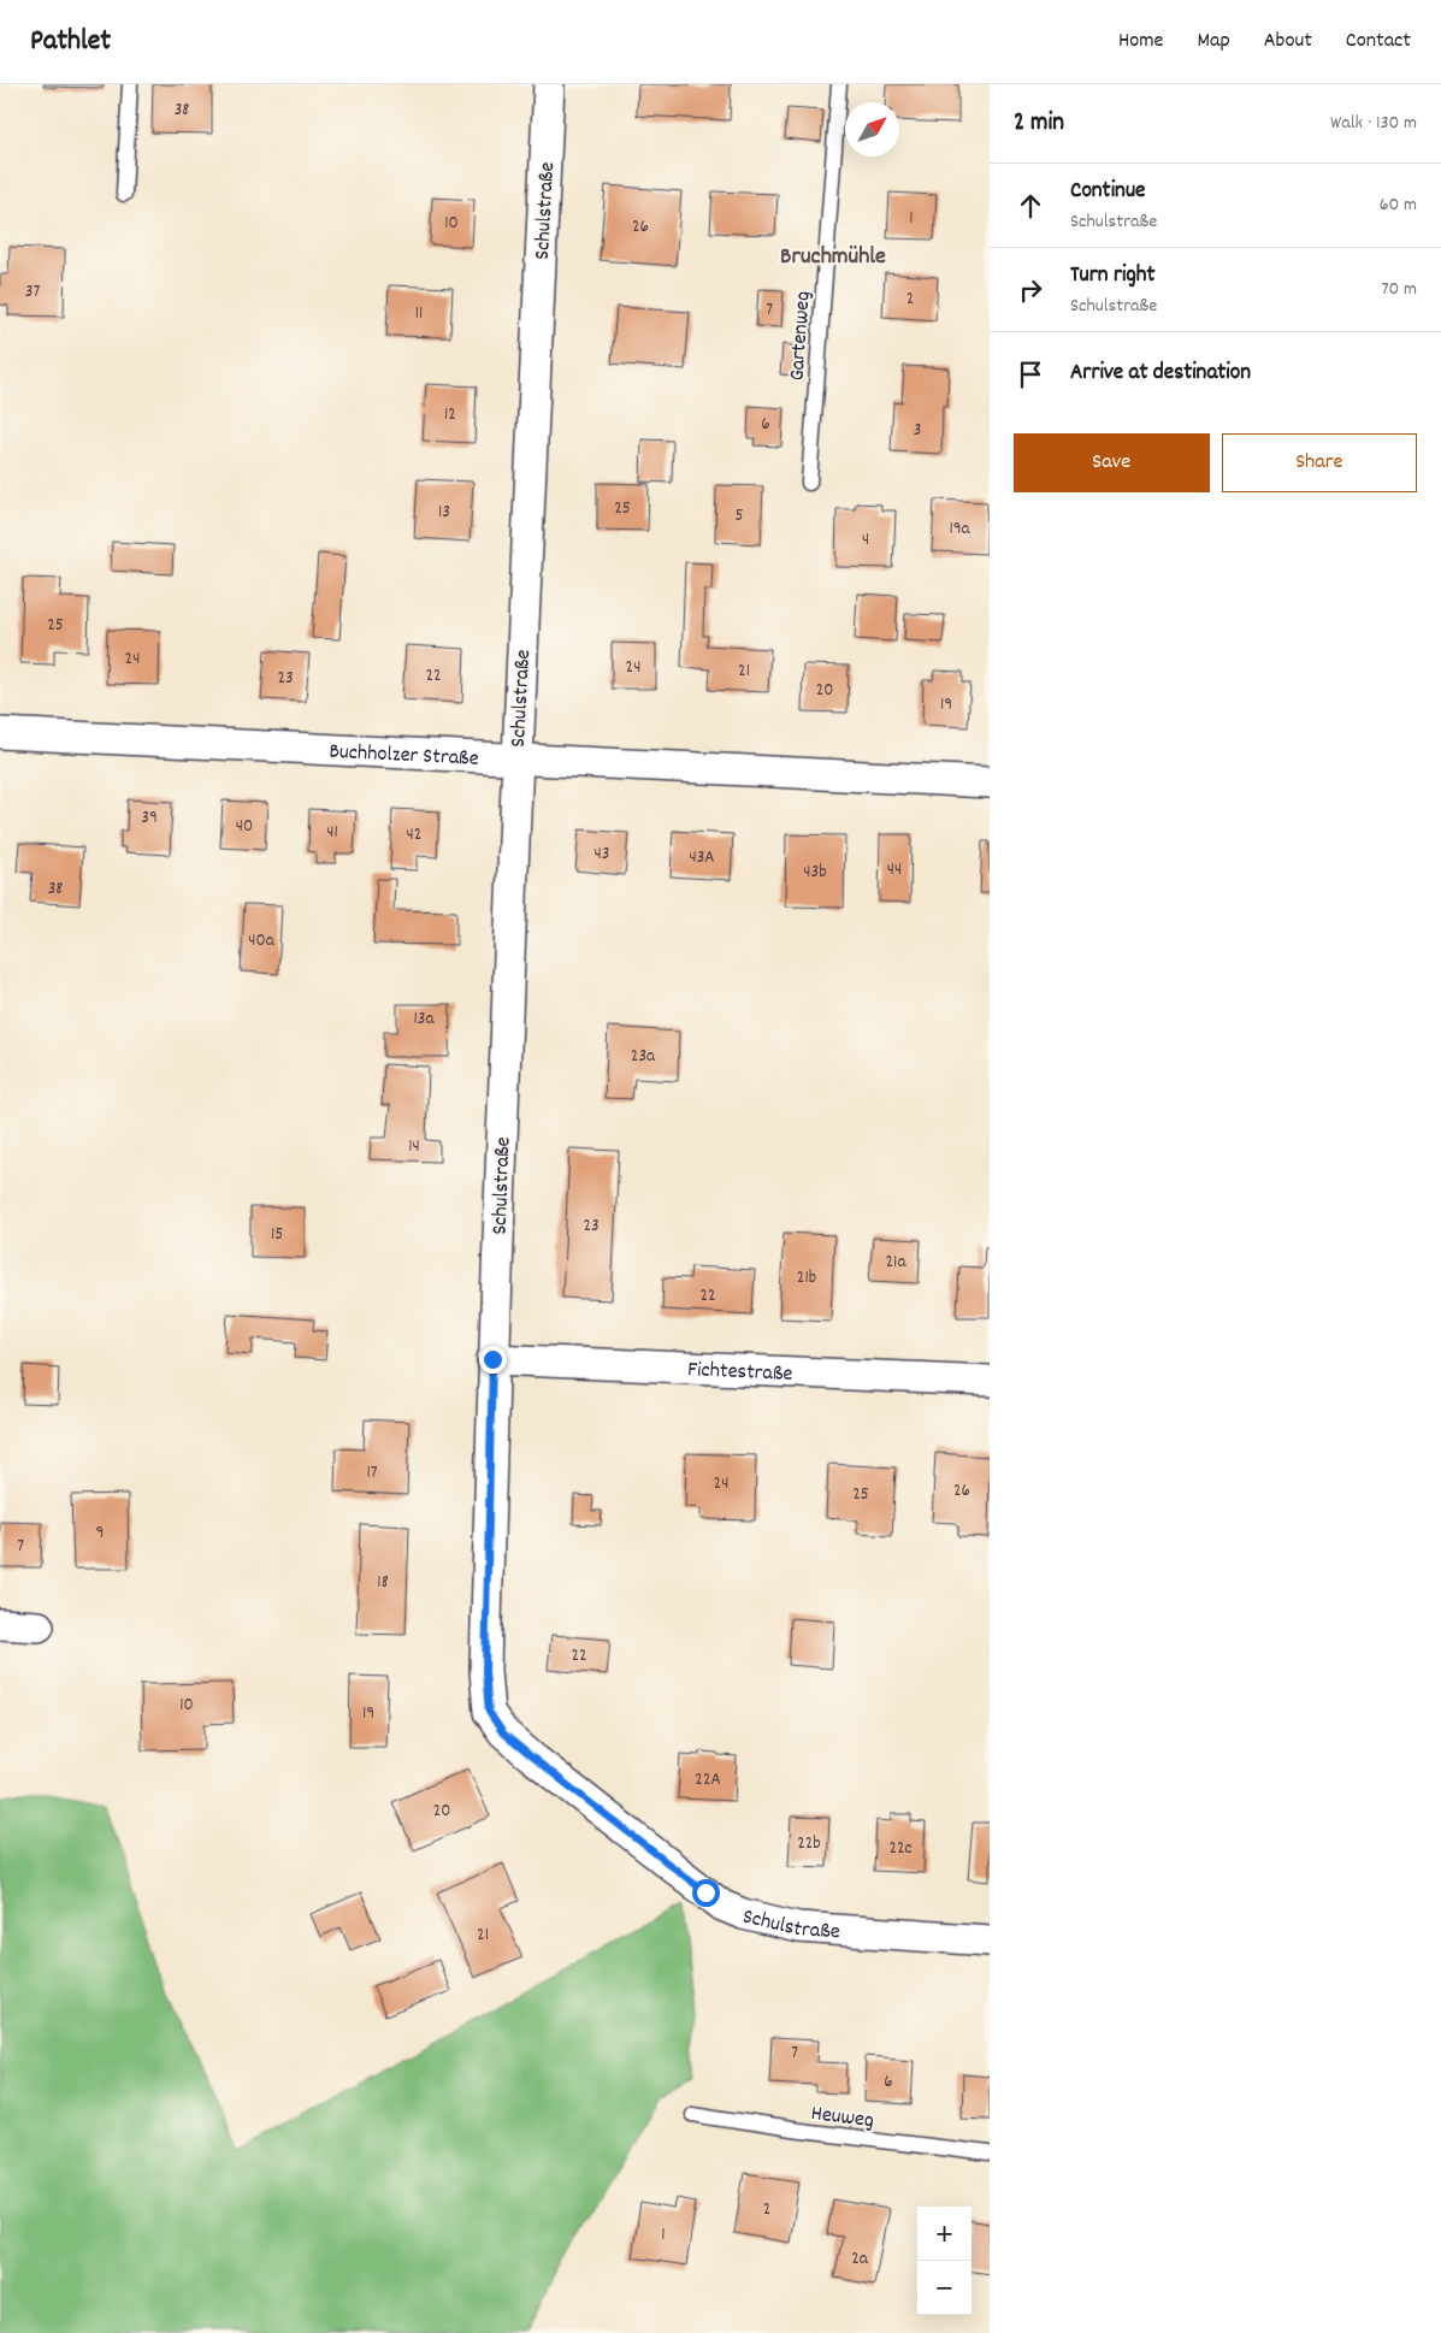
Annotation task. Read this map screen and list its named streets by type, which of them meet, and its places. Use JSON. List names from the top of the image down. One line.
{"streets":{"street":["Schulstraße","Buchholzer Straße","Fichtestraße"],"lane":["Gartenweg","Heuweg"]},"crossings":[["Schulstraße","Buchholzer Straße"],["Schulstraße","Fichtestraße"]],"districts":["Bruchmühle"],"house_numbers":["38","1","10","26","37","2","7","11","12","6","3","25","13","5","19a","4","25","24","24","21","22","23","20","19","39","40","41","42","43","43A","44","43b","38","40a","13a","23a","14","23","15","21a","21b","22","17","24","26","25","9","7","18","22","10","19","22A","20","22b","22c","21","7","6","2","1","2a"],"north":"top right","page":{"header":"Pathlet","nav":["Home","Map","About","Contact"],"heading":["2 min","Walk · 130 m"],"list":[["Continue","Schulstraße","60 m"],["Turn right","Schulstraße","70 m"],"Arrive at destination"],"buttons":["Save","Share"],"map_buttons":["+","−"]}}
